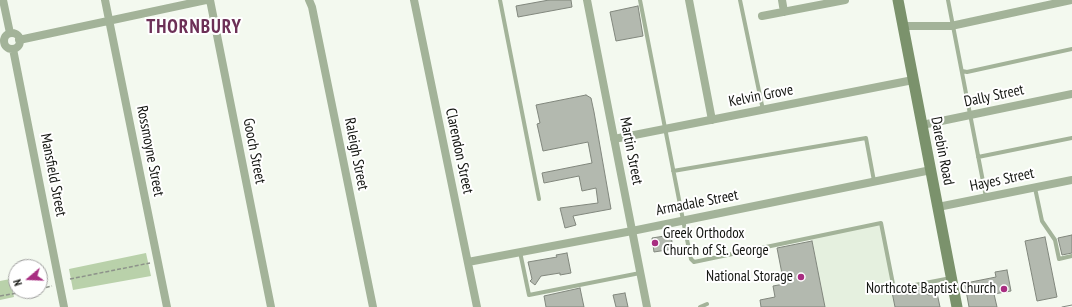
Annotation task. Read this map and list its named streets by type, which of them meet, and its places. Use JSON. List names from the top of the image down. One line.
{"streets":{"main road":["Darebin Road"],"street":["Kelvin Grove","Dally Street","Rossmoyne Street","Gooch Street","Clarendon Street","Martin Street","Raleigh Street","Mansfield Street","Hayes Street","Armadale Street"]},"crossings":[["Kelvin Grove","Martin Street"],["Kelvin Grove","Darebin Road"],["Dally Street","Darebin Road"],["Clarendon Street","Armadale Street"],["Martin Street","Armadale Street"],["Darebin Road","Hayes Street"],["Darebin Road","Armadale Street"]],"districts":["THORNBURY"],"places":["Greek Orthodox Church of St. George","National Storage","Northcote Baptist Church"],"north":"left"}
